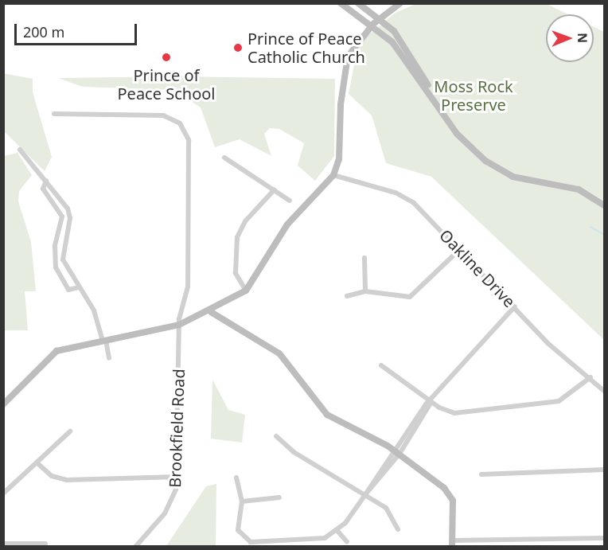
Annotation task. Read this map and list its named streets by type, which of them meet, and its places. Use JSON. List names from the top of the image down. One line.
{"streets":{"street":["Oakline Drive","Brookfield Road"]},"parks":["Moss Rock Preserve"],"places":["Prince of Peace Catholic Church","Prince of Peace School"],"scale_bar":"200 m","north":"right"}
